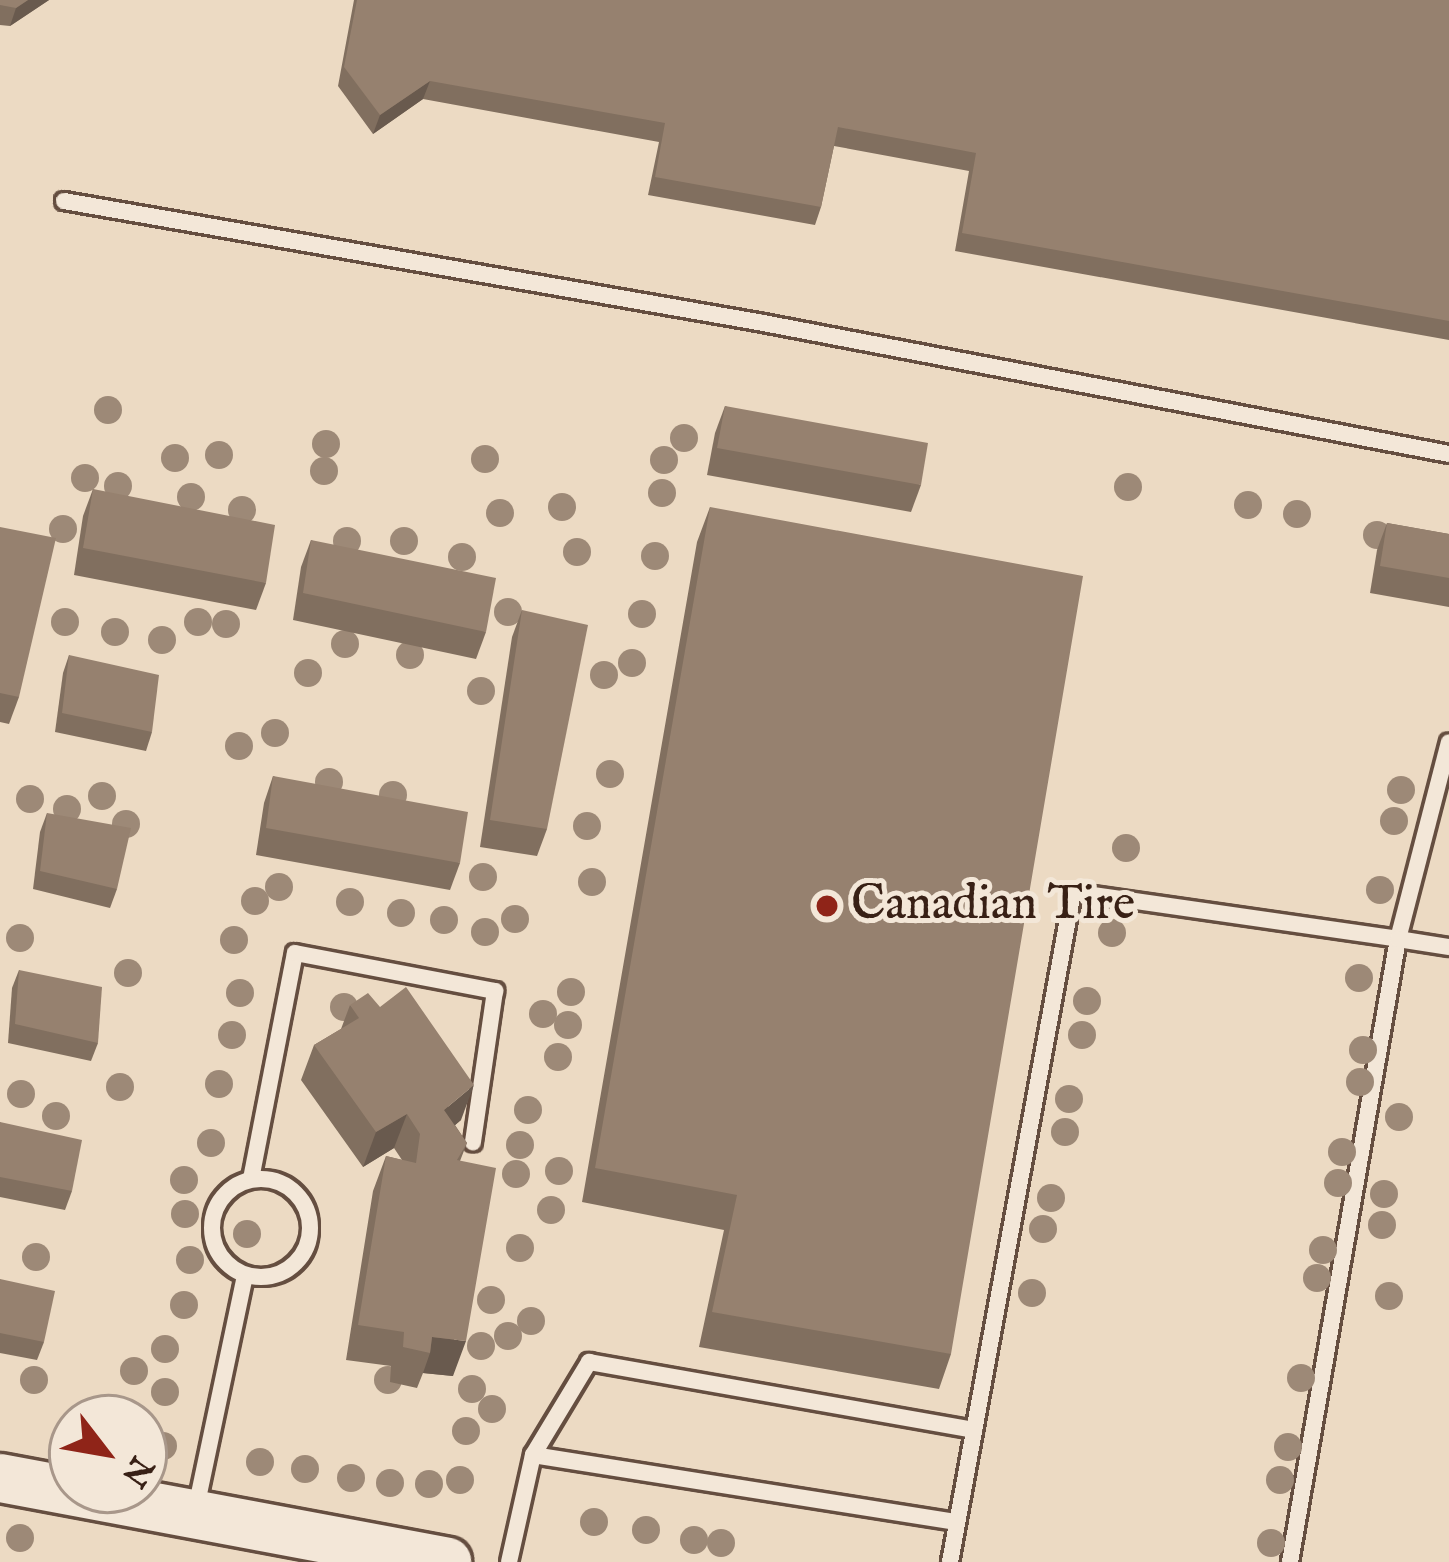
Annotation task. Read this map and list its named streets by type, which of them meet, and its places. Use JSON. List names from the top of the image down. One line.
{"places":["Canadian Tire"],"north":"bottom right"}
